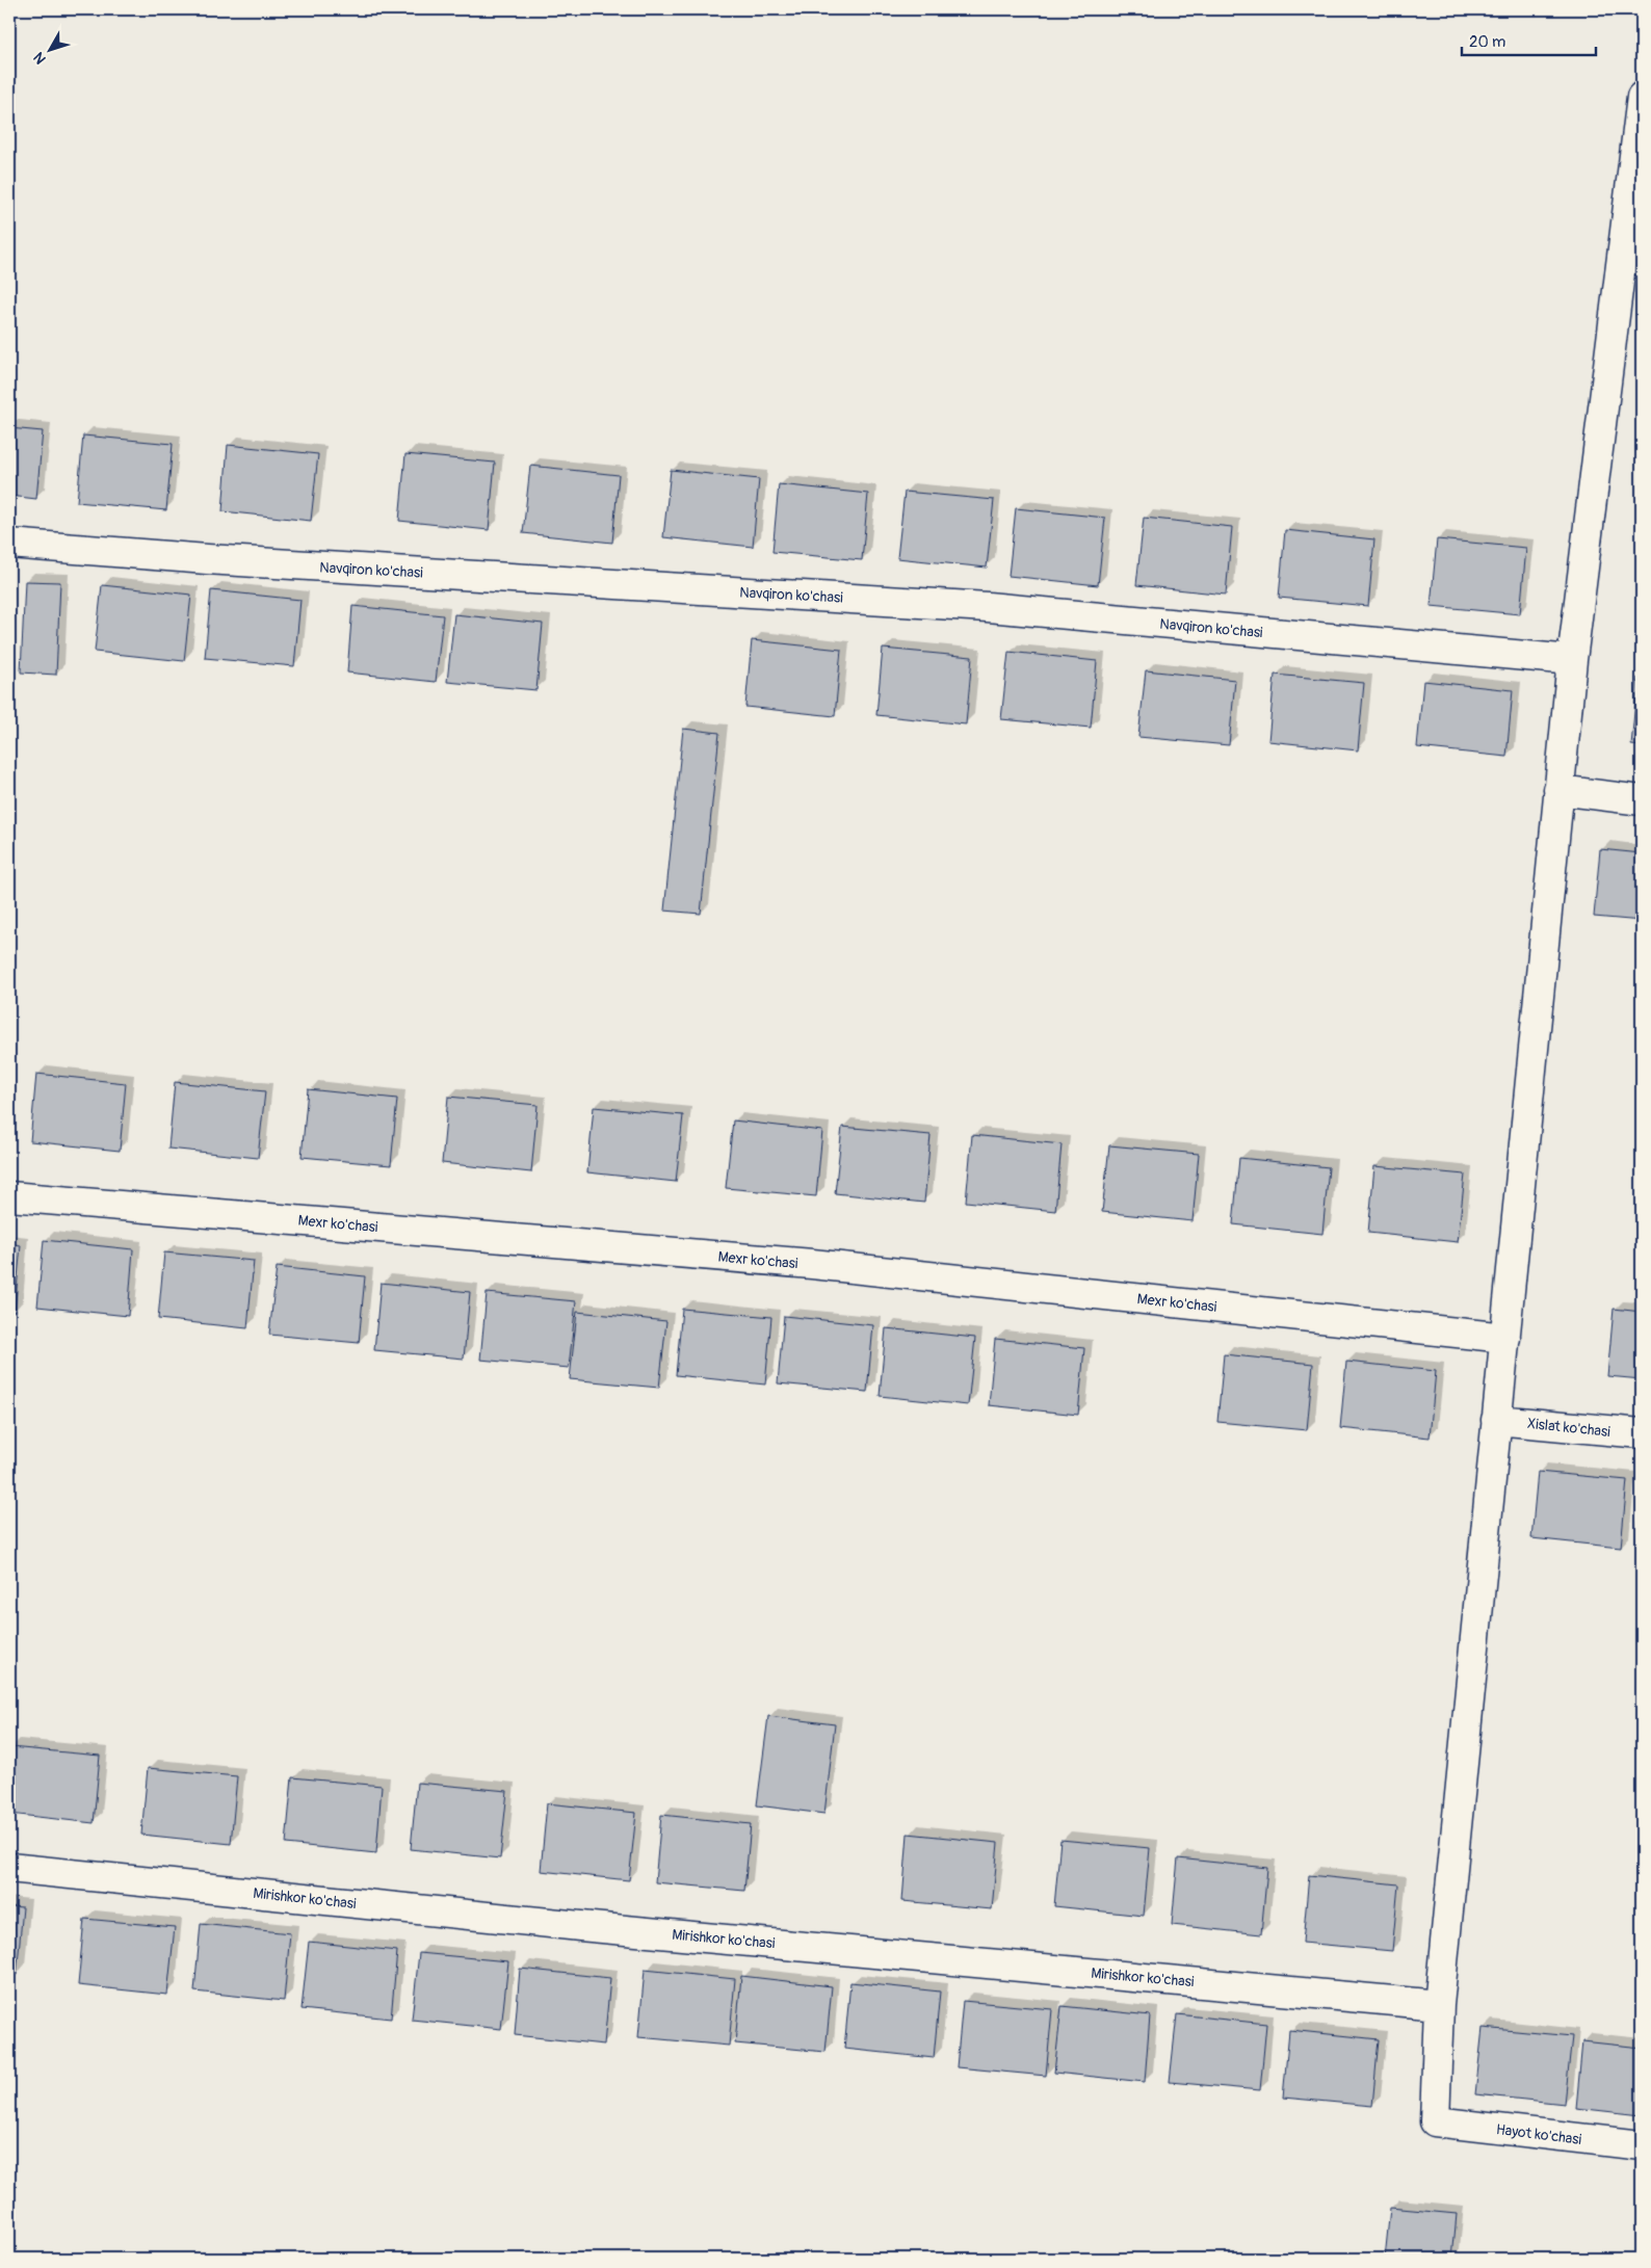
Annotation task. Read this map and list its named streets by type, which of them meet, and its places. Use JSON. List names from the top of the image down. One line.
{"streets":{"street":["Navqiron ko'chasi","Mexr ko'chasi","Xislat ko'chasi","Mirishkor ko'chasi","Hayot ko'chasi"]},"crossings":[["Mirishkor ko'chasi","Hayot ko'chasi"]],"scale_bar":"20 m","north":"bottom left"}
